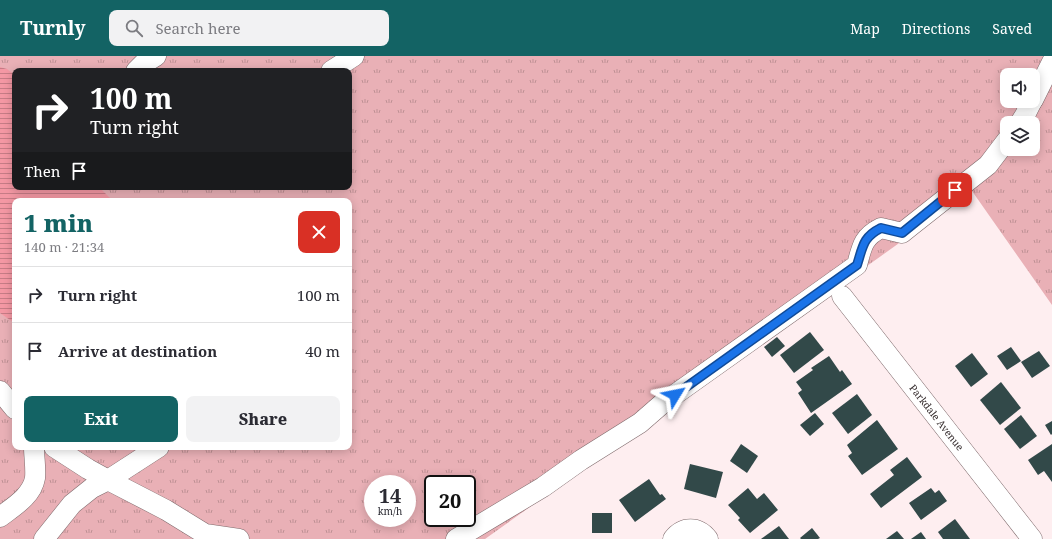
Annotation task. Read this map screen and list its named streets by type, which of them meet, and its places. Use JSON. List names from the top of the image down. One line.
{"streets":{"street":["Parkdale Avenue"]},"page":{"header":"Turnly","search":"Search here","nav":["Map","Directions","Saved"],"turn":["100 m","Turn right"],"then":"Then","heading":["1 min","140 m · 21:34"],"list":[{"name":"Turn right","value":"100 m"},{"name":"Arrive at destination","value":"40 m"}],"buttons":["Exit","Share"],"speed":"14 km/h","limit":"20"}}
